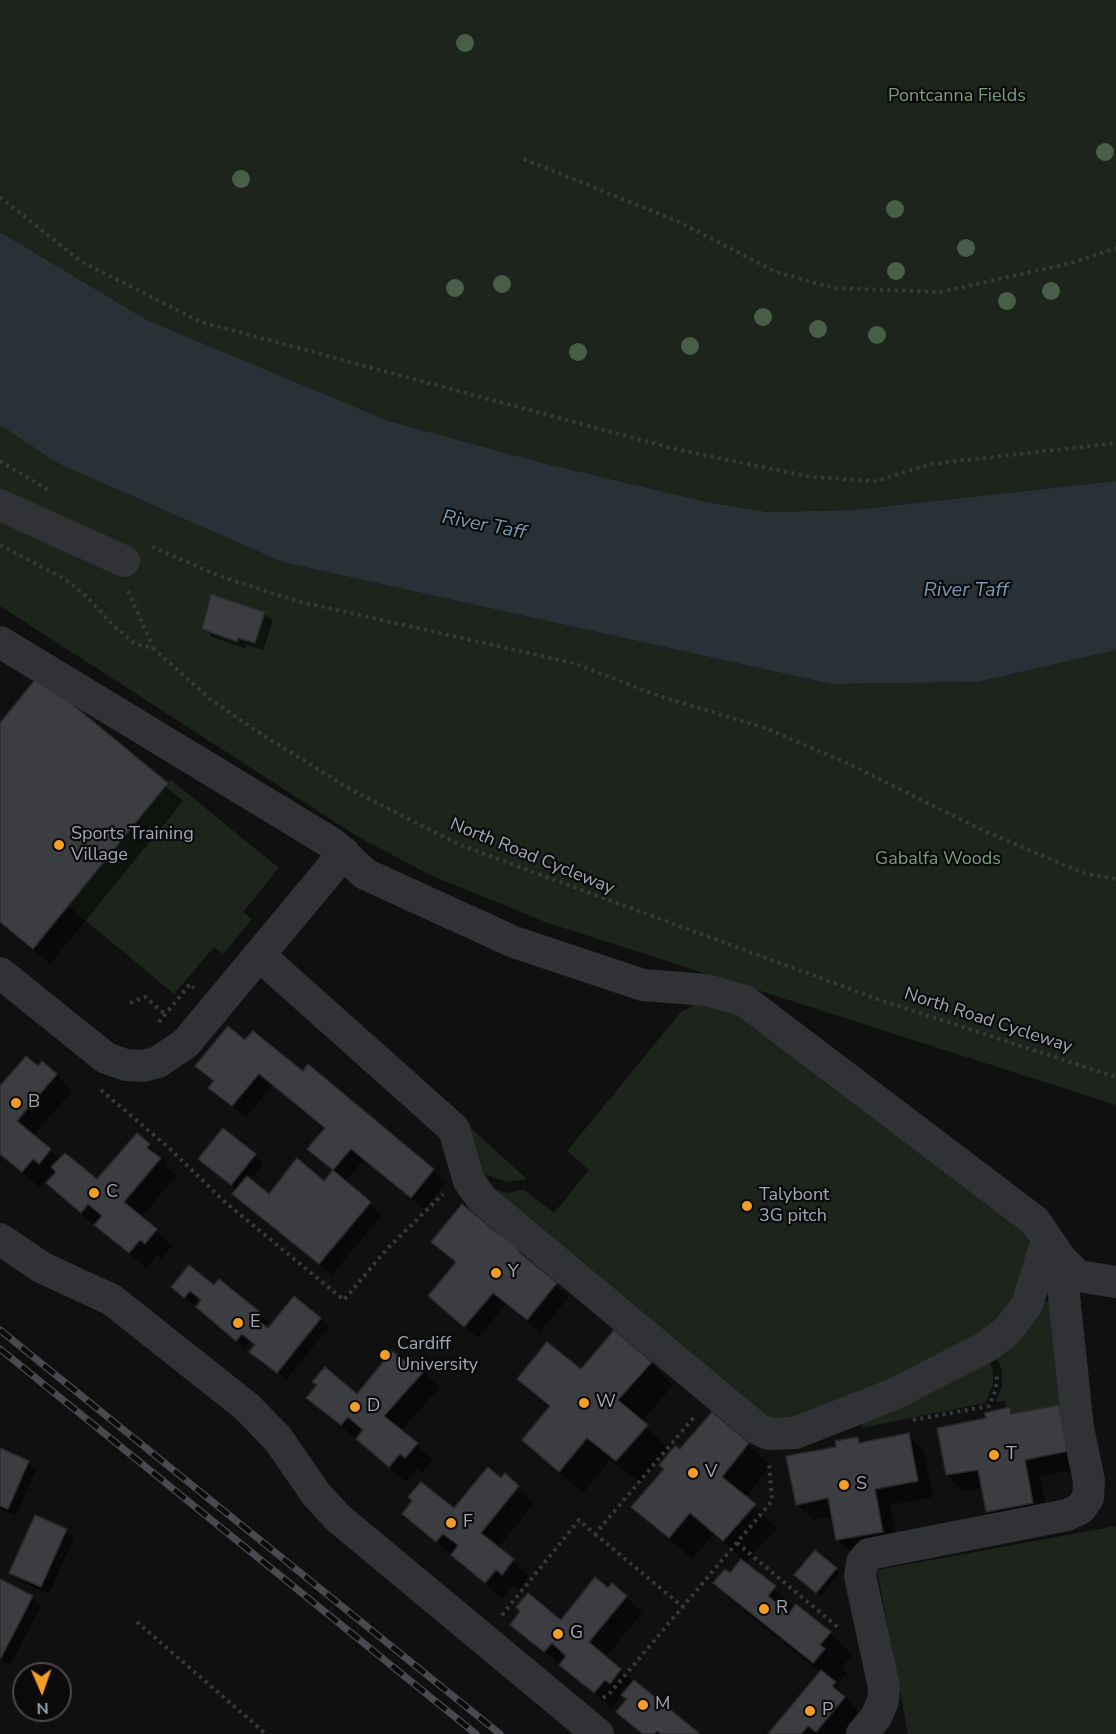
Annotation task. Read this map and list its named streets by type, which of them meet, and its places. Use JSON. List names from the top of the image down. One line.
{"streets":{"path":["North Road Cycleway"]},"water":["River Taff"],"parks":["Pontcanna Fields","Gabalfa Woods"],"places":["Sports Training Village","B","C","Talybont 3G pitch","Y","E","Cardiff University","W","D","T","V","S","F","R","G","M","P"],"north":"bottom"}
